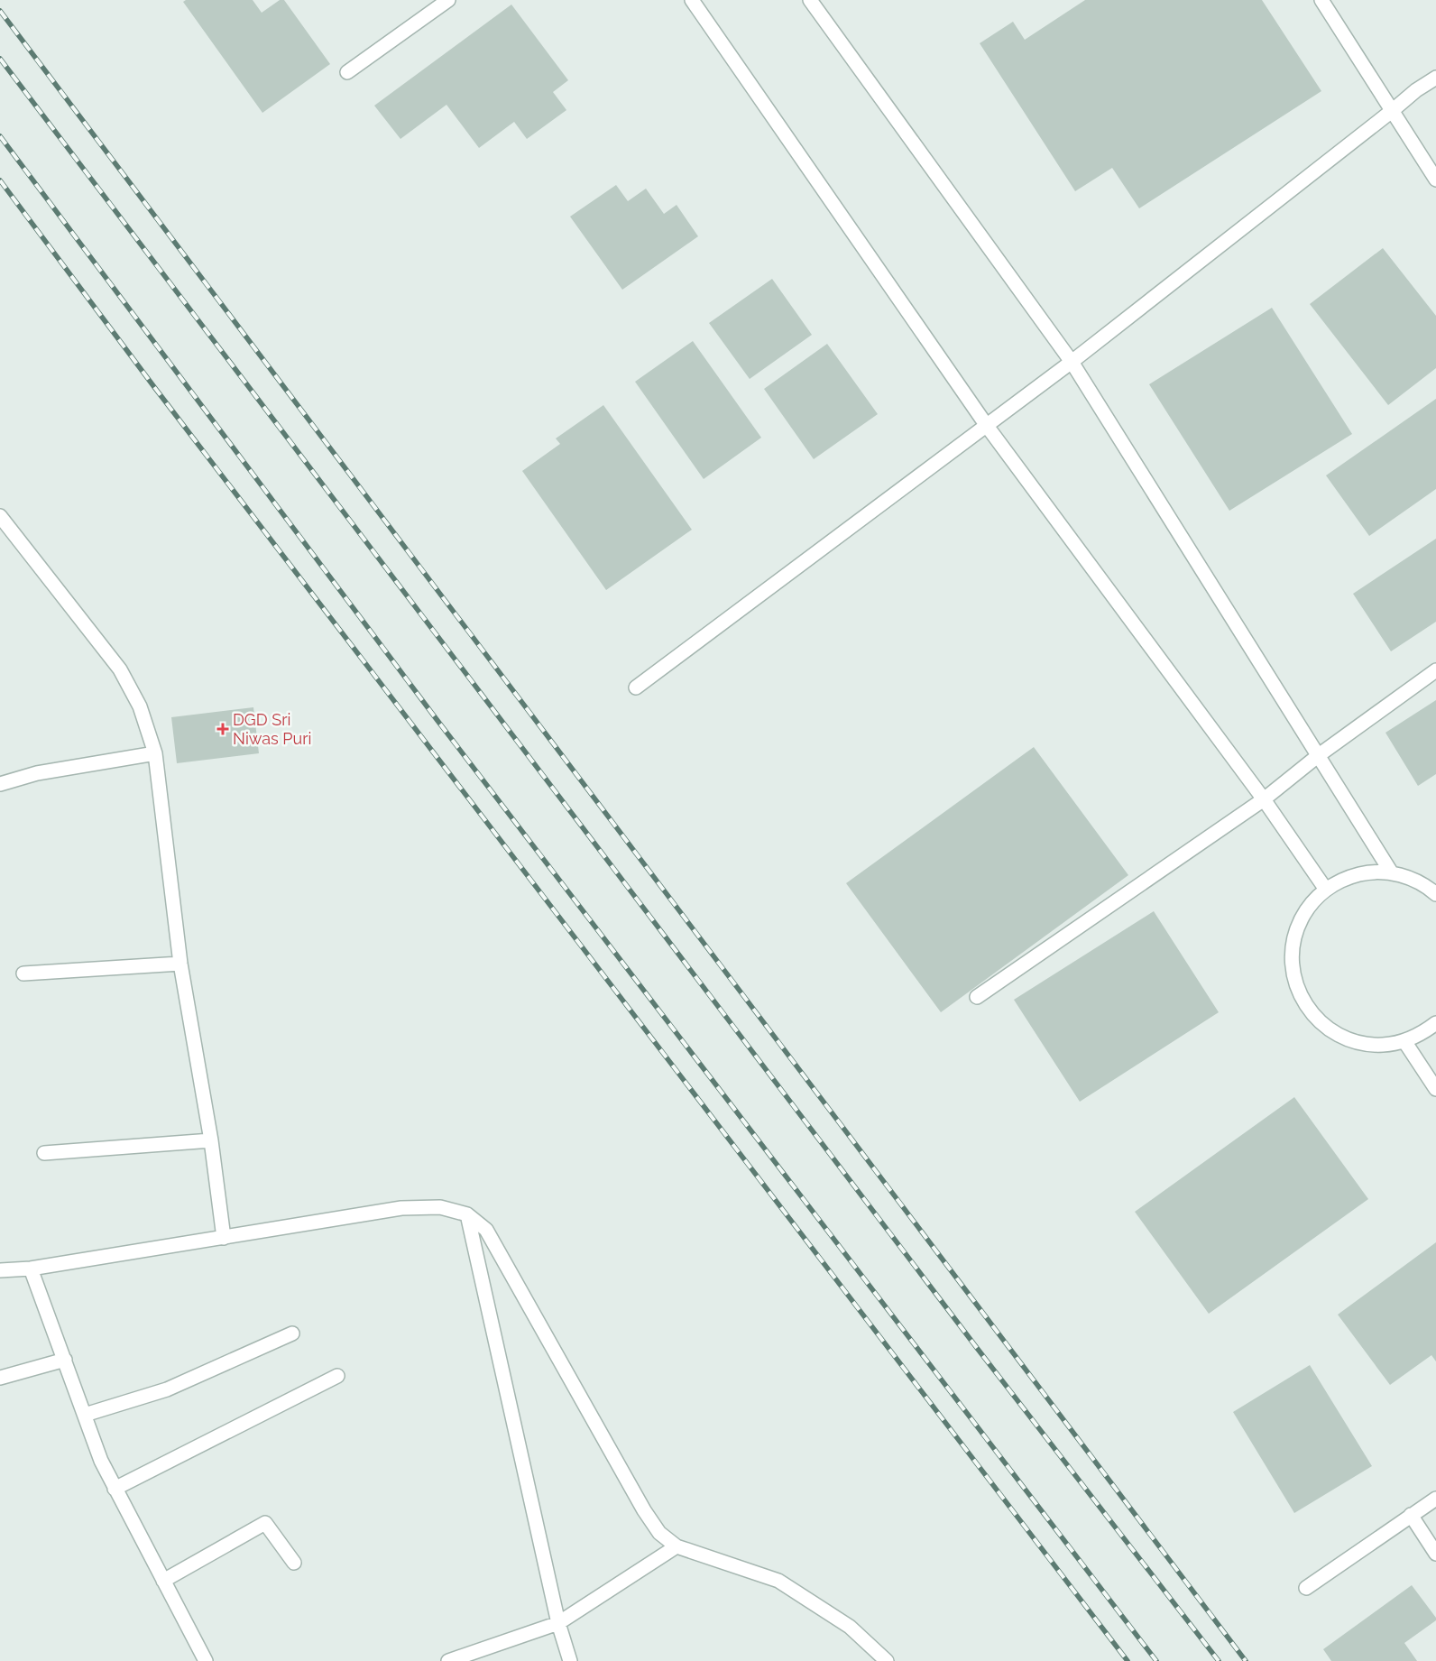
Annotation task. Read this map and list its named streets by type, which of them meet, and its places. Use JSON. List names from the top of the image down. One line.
{"places":{"health":["DGD Sri Niwas Puri"]}}
